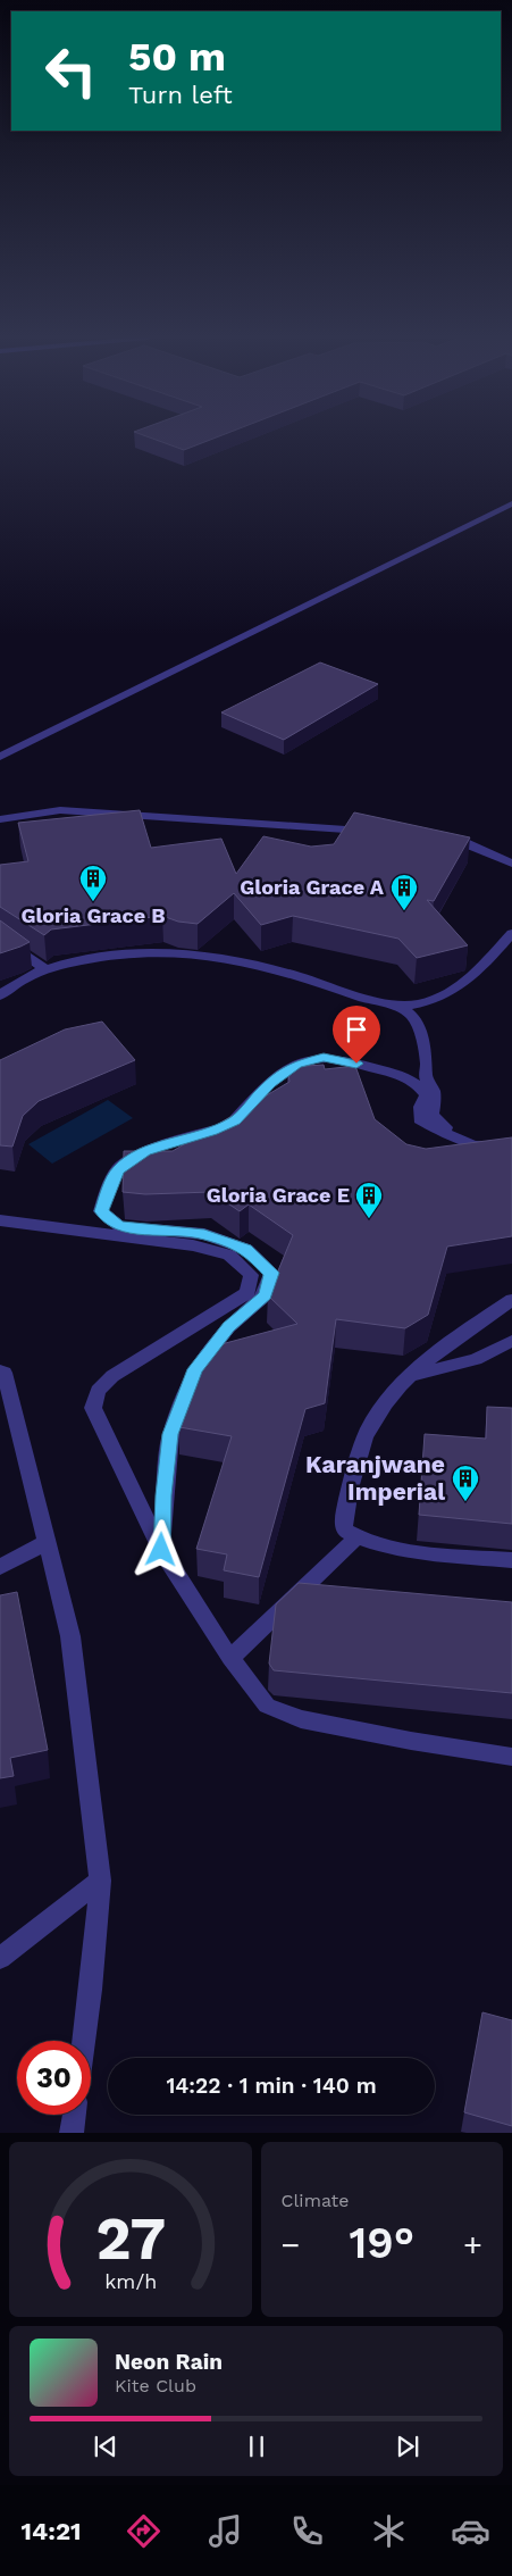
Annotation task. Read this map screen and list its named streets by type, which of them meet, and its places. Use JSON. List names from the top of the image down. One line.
{"places":{"building":["Gloria Grace B","Gloria Grace A","Gloria Grace E","Karanjwane Imperial"]},"page":{"turn":["50 m","Turn left"],"limit":"30","trip":"14:22 · 1 min · 140 m","tile":"Climate","heat":["−","19°","+"],"song":["Neon Rain","Kite Club"],"tabs":"14:21","gauge":["27","km/h"]}}
